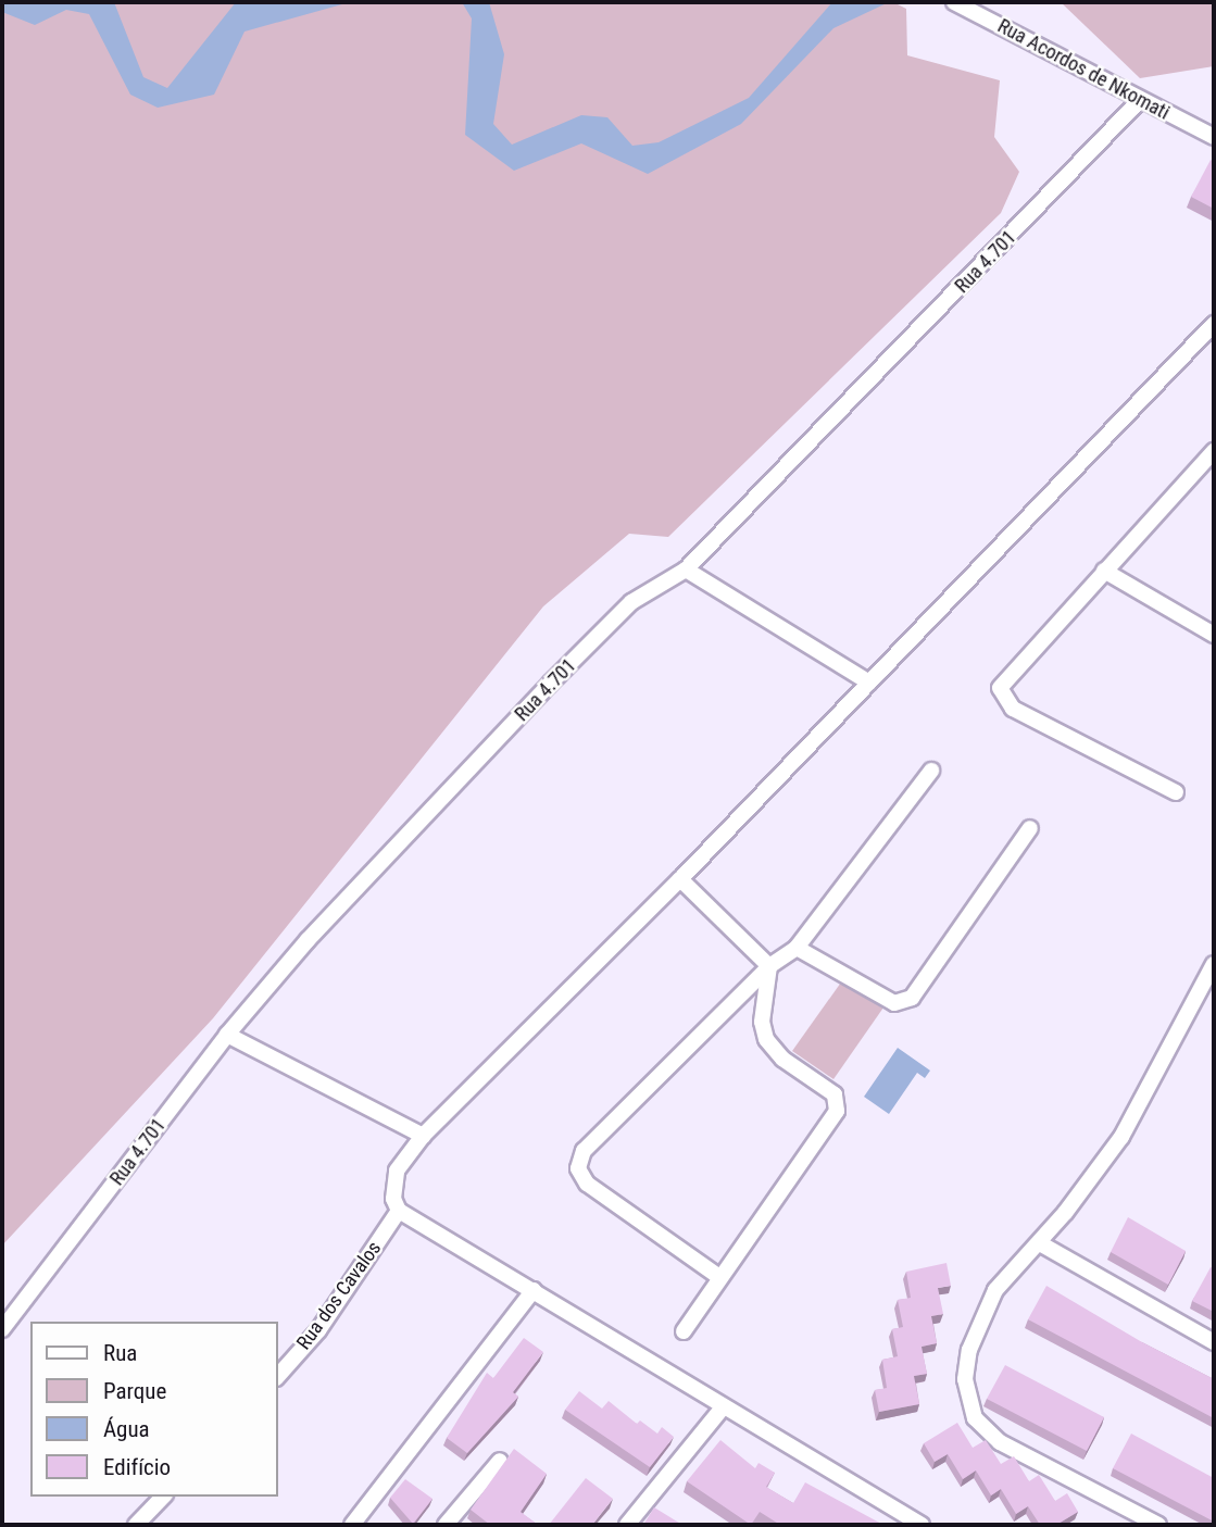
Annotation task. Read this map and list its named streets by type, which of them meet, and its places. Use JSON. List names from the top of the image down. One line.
{"streets":{"street":["Rua Acordos de Nkomati","Rua 4.701","Rua dos Cavalos"]},"crossings":[["Rua Acordos de Nkomati","Rua 4.701"]],"legend":["Rua","Parque","Água","Edifício"]}
